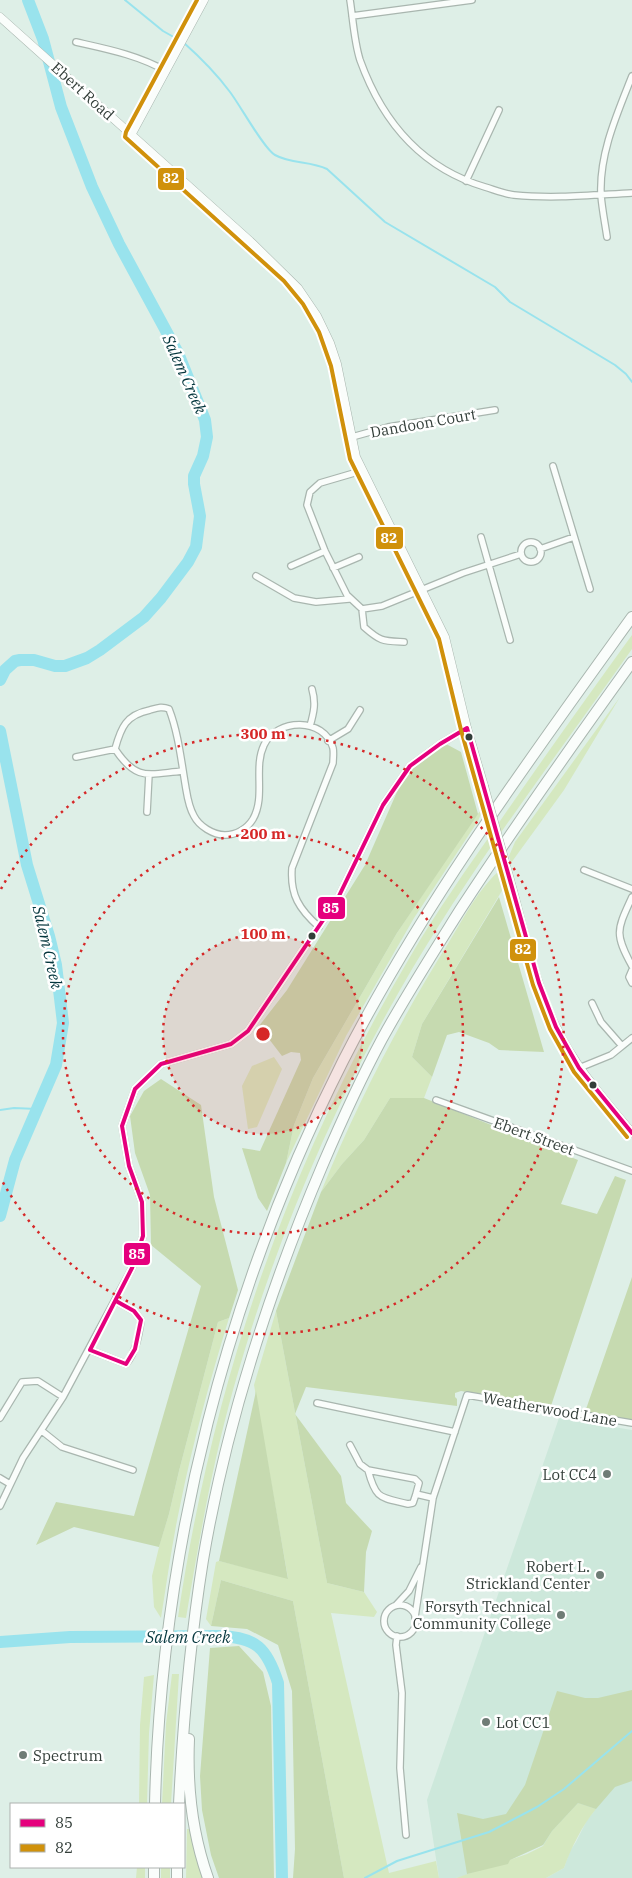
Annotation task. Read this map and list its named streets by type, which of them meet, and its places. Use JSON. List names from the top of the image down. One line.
{"streets":{"main road":["Ebert Road"],"street":["Dandoon Court","Ebert Street","Weatherwood Lane"]},"crossings":[["Ebert Road","Dandoon Court"]],"water":["Salem Creek"],"places":["Lot CC4","Robert L. Strickland Center","Forsyth Technical Community College","Lot CC1","Spectrum"],"lines":["transit line 82","transit line 85"],"legend":["85","82"],"rings":["300 m","200 m","100 m"]}
